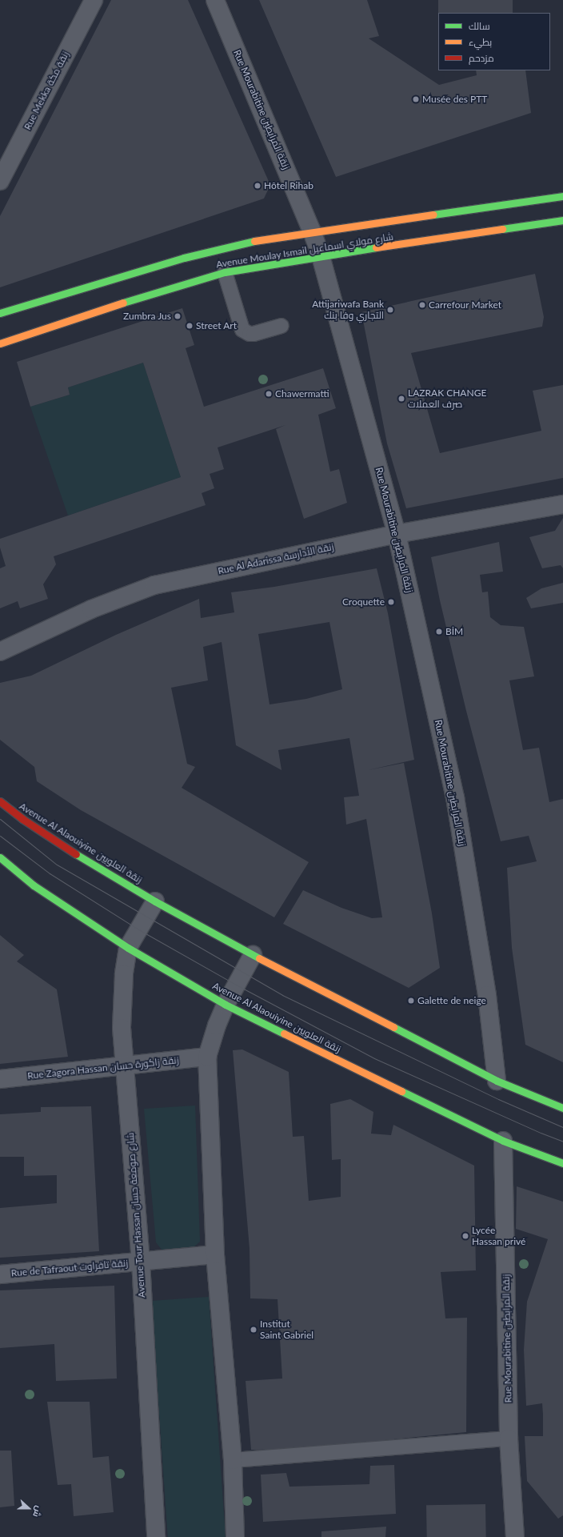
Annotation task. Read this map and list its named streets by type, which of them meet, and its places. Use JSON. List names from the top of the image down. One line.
{"streets":{"main road":["Avenue Moulay Ismail شارع مولاي اسماعيل","Avenue Al Alaouiyine زنقة العلويين"],"street":["Rue Mekka زنقة مكة","Rue Mourabitine زنقة المرابطين","Rue Al Adarissa زنقة الأدارسة","Rue Zagora Hassan زنقة زاكورة حسان","Avenue Tour Hassan شارع صومعة حسان","Rue de Tafraout زنقة تافراوت"]},"crossings":[["Rue Mourabitine زنقة المرابطين","Avenue Moulay Ismail شارع مولاي اسماعيل"],["Rue Mourabitine زنقة المرابطين","Rue Al Adarissa زنقة الأدارسة"],["Rue Mourabitine زنقة المرابطين","Avenue Al Alaouiyine زنقة العلويين"],["Avenue Al Alaouiyine زنقة العلويين","Avenue Tour Hassan شارع صومعة حسان"],["Rue Zagora Hassan زنقة زاكورة حسان","Avenue Tour Hassan شارع صومعة حسان"],["Avenue Tour Hassan شارع صومعة حسان","Rue de Tafraout زنقة تافراوت"]],"places":["Musée des PTT","Hôtel Rihab","Carrefour Market","Attijariwafa Bank التجاري وفا بنك","Zumbra Jus","Street Art","Chawermatti","LAZRAK CHANGE صرف العملات","Croquette","BİM","Galette de neige","Lycée Hassan privé","Institut Saint Gabriel"],"legend":["سالك","بطيء","مزدحم"],"north":"right"}
